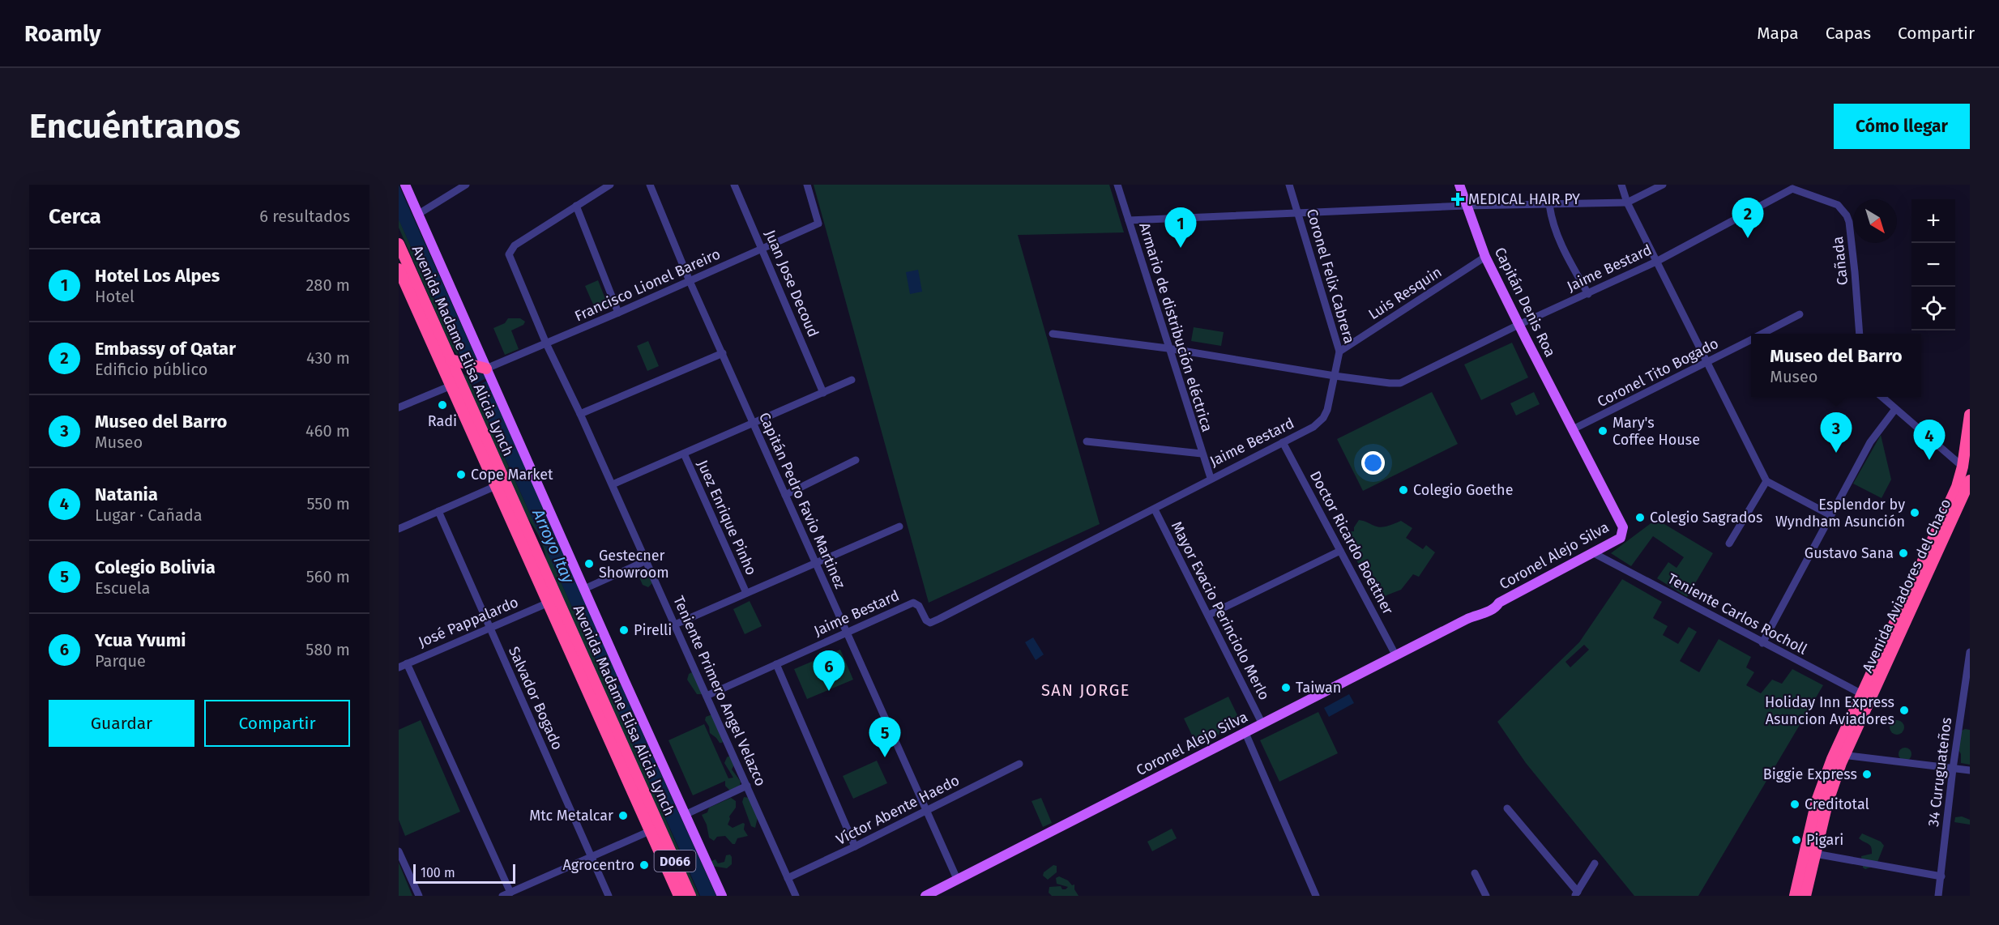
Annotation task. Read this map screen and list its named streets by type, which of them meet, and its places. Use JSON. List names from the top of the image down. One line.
{"streets":{"highway":["Avenida Madame Elisa Alicia Lynch","Avenida Aviadores del Chaco","D066"],"main road":["Capitán Denis Roa","Coronel Alejo Silva"],"street":["Cañada","Jaime Bestard","Coronel Felix Cabrera","Juan Jose Decoud","Francisco Lionel Bareiro","Luis Resquin","Armario de distribución eléctrica","Coronel Tito Bogado","Capitán Pedro Favio Martinez","Juez Enrique Pinho","Doctor Ricardo Boettner","Mayor Evacio Perinciolo Merlo","Teniente Carlos Rocholl","José Pappalardo","Teniente Primero Angel Velazco","Salvador Bogado","34 Curuguateños","Víctor Abente Haedo"]},"crossings":[["Cañada","Jaime Bestard"],["Jaime Bestard","Coronel Felix Cabrera"],["Jaime Bestard","Capitán Denis Roa"],["Jaime Bestard","Armario de distribución eléctrica"],["Jaime Bestard","Capitán Pedro Favio Martinez"],["Jaime Bestard","Doctor Ricardo Boettner"],["Jaime Bestard","Mayor Evacio Perinciolo Merlo"],["Jaime Bestard","Teniente Primero Angel Velazco"],["Coronel Felix Cabrera","Luis Resquin"],["Juan Jose Decoud","Francisco Lionel Bareiro"],["Francisco Lionel Bareiro","Capitán Pedro Favio Martinez"],["Francisco Lionel Bareiro","Teniente Primero Angel Velazco"],["Luis Resquin","Capitán Denis Roa"],["Capitán Denis Roa","Coronel Tito Bogado"],["Capitán Denis Roa","Coronel Alejo Silva"],["Avenida Madame Elisa Alicia Lynch","José Pappalardo"],["Coronel Tito Bogado","Coronel Alejo Silva"],["Capitán Pedro Favio Martinez","Coronel Alejo Silva"],["Capitán Pedro Favio Martinez","Víctor Abente Haedo"],["Doctor Ricardo Boettner","Coronel Alejo Silva"],["Coronel Alejo Silva","Mayor Evacio Perinciolo Merlo"],["Coronel Alejo Silva","Teniente Carlos Rocholl"],["Avenida Aviadores del Chaco","Teniente Carlos Rocholl"],["José Pappalardo","Salvador Bogado"],["Teniente Primero Angel Velazco","Víctor Abente Haedo"]],"districts":["SAN JORGE"],"water":["Arroyo Itay"],"places":{"health":["MEDICAL HAIR PY"],"other":["Radi","Mary's Coffee House","Cope Market","Colegio Goethe","Esplendor by Wyndham Asunción","Colegio Sagrados","Gustavo Sana","Gestecner Showroom","Pirelli","Taiwan","Holiday Inn Express Asuncion Aviadores","Biggie Express","Creditotal","Mtc Metalcar","Pigari","Agrocentro"]},"scale_bar":"100 m","north":"bottom right","page":{"header":"Roamly","nav":["Mapa","Capas","Compartir"],"buttons":["Cómo llegar",["Guardar","Compartir"]],"title":"Encuéntranos","heading":["Cerca","6 resultados"],"pins":["2","1","3","4","6","5"],"map_buttons":["+","−"],"list":[{"mark":"1","name":"Hotel Los Alpes","note":"Hotel","value":"280 m"},{"mark":"2","name":"Embassy of Qatar","note":"Edificio público","value":"430 m"},{"mark":"3","name":"Museo del Barro","note":"Museo","value":"460 m"},{"mark":"4","name":"Natania","note":"Lugar · Cañada","value":"550 m"},{"mark":"5","name":"Colegio Bolivia","note":"Escuela","value":"560 m"},{"mark":"6","name":"Ycua Yvumi","note":"Parque","value":"580 m"}],"popup":["Museo del Barro","Museo"],"scale":"100 m"}}
